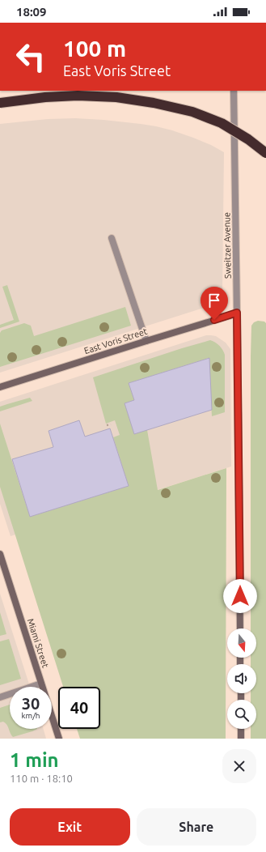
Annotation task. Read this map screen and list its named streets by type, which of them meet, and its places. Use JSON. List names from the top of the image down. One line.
{"streets":{"street":["Sweitzer Avenue","East Voris Street","Miami Street"]},"crossings":[["Sweitzer Avenue","East Voris Street"]],"north":"bottom","page":{"status":"18:09","turn":["100 m","East Voris Street"],"speed":"30 km/h","limit":"40","heading":["1 min","110 m · 18:10"],"buttons":["Exit","Share"]}}
